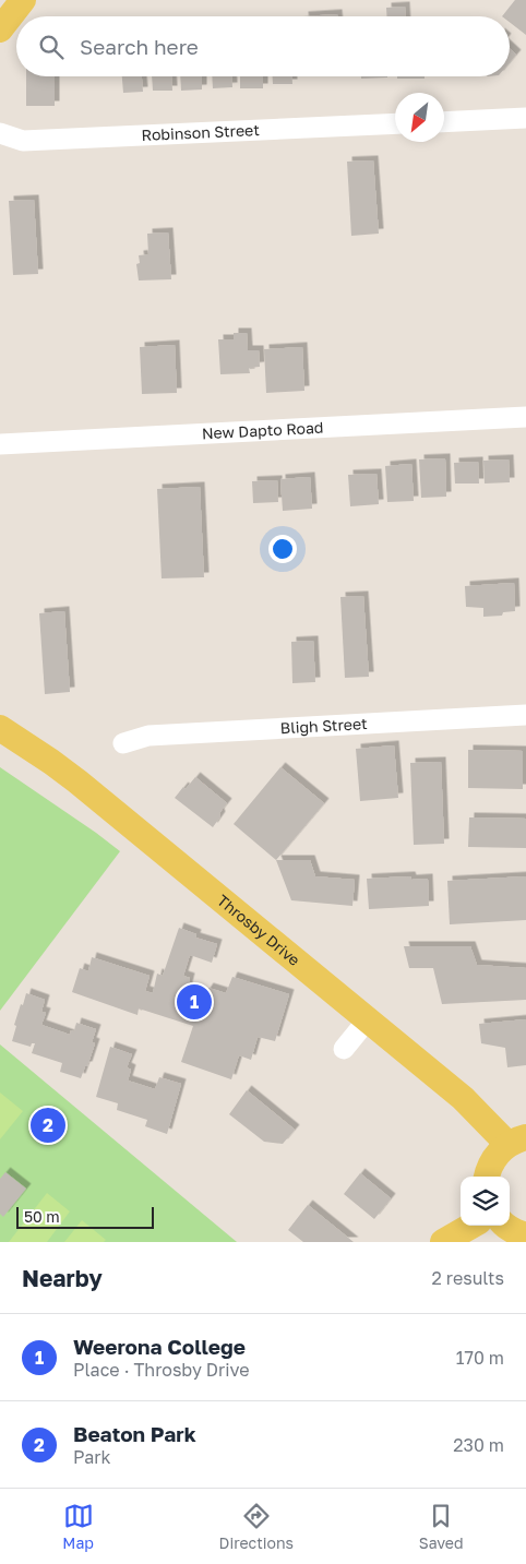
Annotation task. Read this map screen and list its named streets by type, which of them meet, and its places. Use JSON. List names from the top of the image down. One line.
{"streets":{"main road":["Throsby Drive"],"street":["Robinson Street","New Dapto Road","Bligh Street"]},"scale_bar":"50 m","north":"bottom left","page":{"search":"Search here","pins":["1","2"],"scale":"50 m","heading":["Nearby","2 results"],"list":[{"mark":"1","name":"Weerona College","note":"Place · Throsby Drive","value":"170 m"},{"mark":"2","name":"Beaton Park","note":"Park","value":"230 m"}],"nav":["Map","Directions","Saved"]}}
